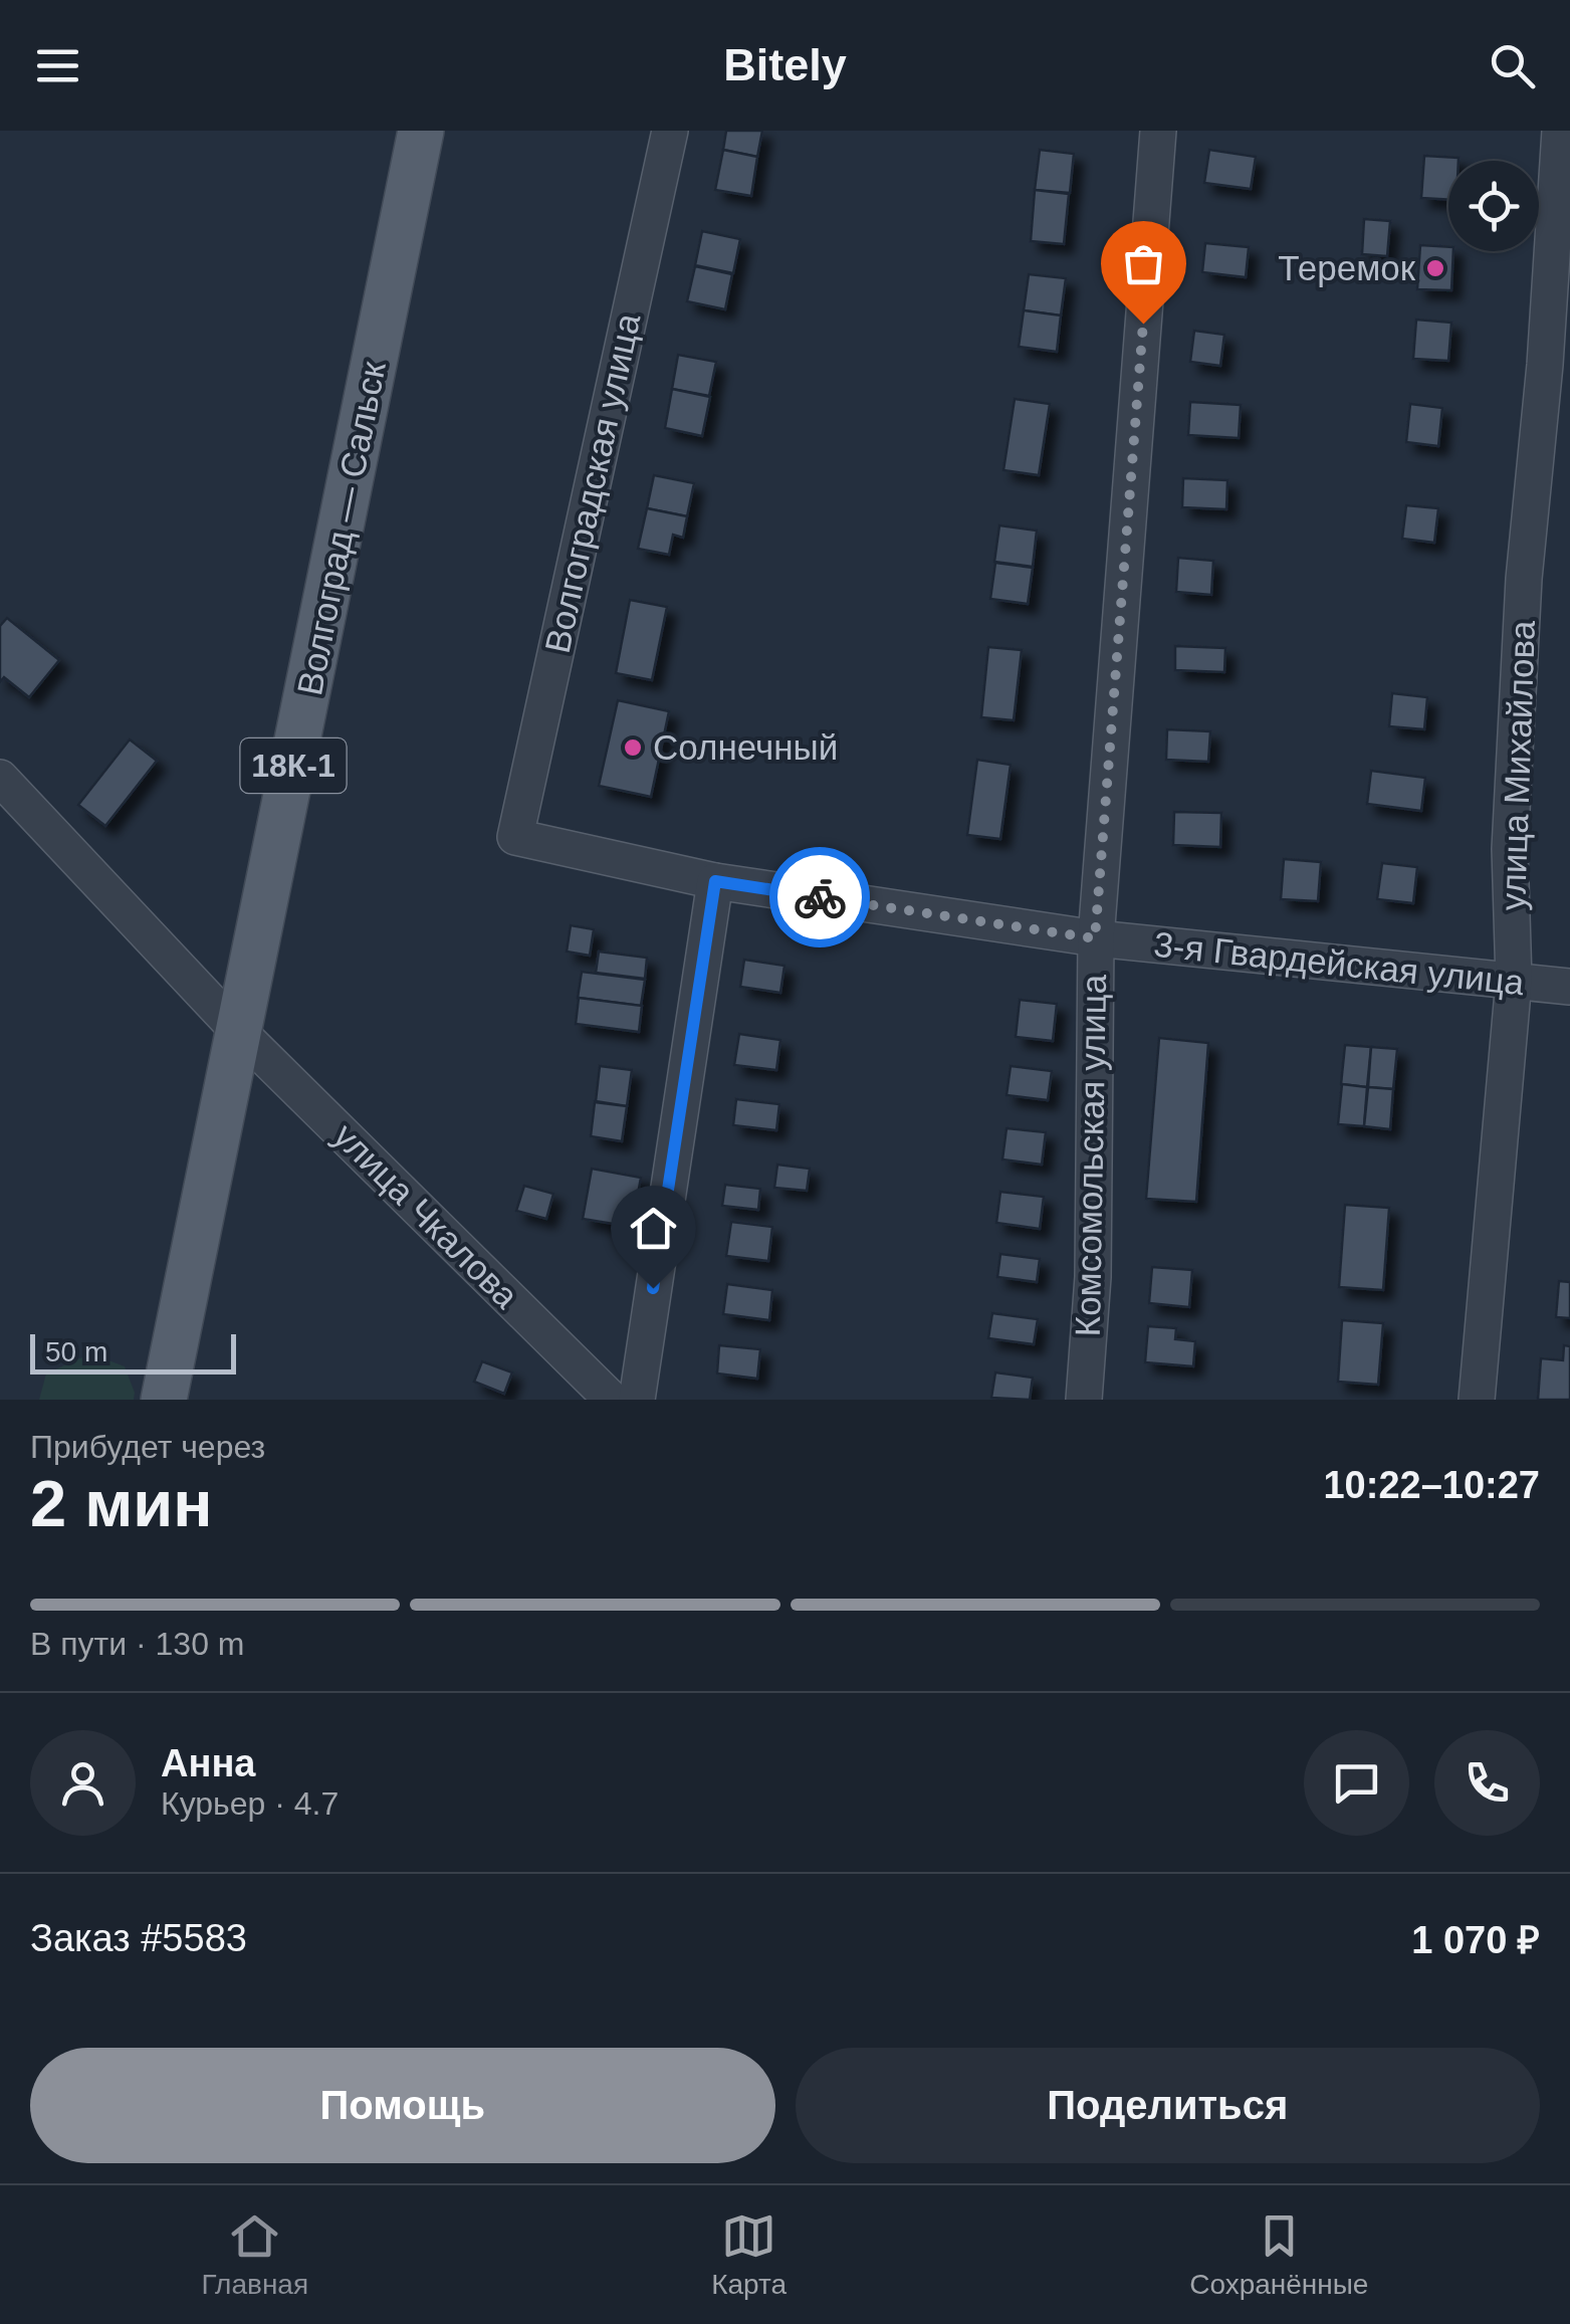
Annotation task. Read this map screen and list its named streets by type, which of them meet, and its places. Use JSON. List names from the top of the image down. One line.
{"streets":{"main road":["Волгоград — Сальск","18К-1"],"street":["Волгоградская улица","улица Михайлова","3-я Гвардейская улица","Комсомольская улица","улица Чкалова"]},"crossings":[["Волгоградская улица","3-я Гвардейская улица"],["Волгоград — Сальск","улица Чкалова"],["улица Михайлова","3-я Гвардейская улица"],["3-я Гвардейская улица","Комсомольская улица"]],"places":["Теремок","Солнечный"],"scale_bar":"50 m","page":{"header":"Bitely","scale":"50 m","heading":["2 мин","Прибудет через","10:22–10:27"],"panel":["Анна","Курьер · 4.7","Заказ #5583","1 070 ₽"],"bar":"В пути · 130 m","buttons":["Помощь","Поделиться"],"tabs":["Главная","Карта","Сохранённые"]}}
